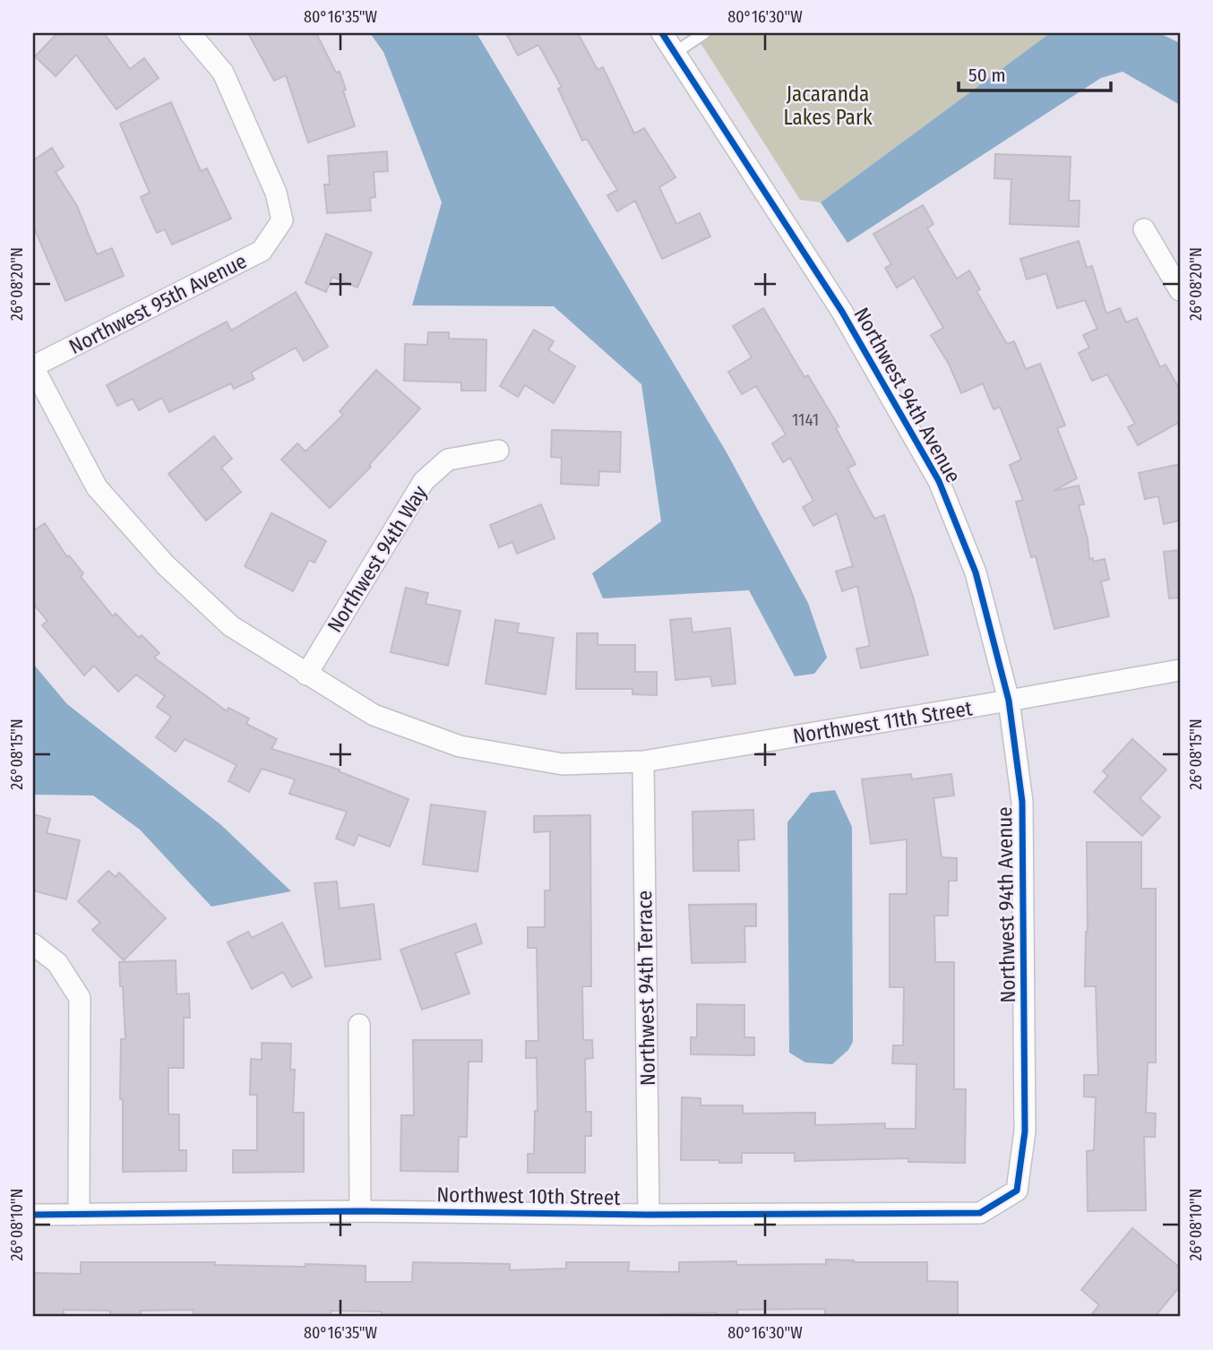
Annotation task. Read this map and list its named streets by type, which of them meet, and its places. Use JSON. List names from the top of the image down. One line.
{"streets":{"street":["Northwest 95th Avenue","Northwest 94th Avenue","Northwest 94th Way","Northwest 11th Street","Northwest 94th Terrace","Northwest 10th Street"]},"crossings":[["Northwest 95th Avenue","Northwest 11th Street"],["Northwest 94th Avenue","Northwest 11th Street"],["Northwest 94th Avenue","Northwest 10th Street"],["Northwest 94th Way","Northwest 11th Street"],["Northwest 11th Street","Northwest 94th Terrace"],["Northwest 94th Terrace","Northwest 10th Street"]],"parks":["Jacaranda Lakes Park"],"house_numbers":["1141"],"scale_bar":"50 m","coordinates":["80°16'35\"W","80°16'30\"W","26°08'20\"N","26°08'15\"N","26°08'10\"N"]}
